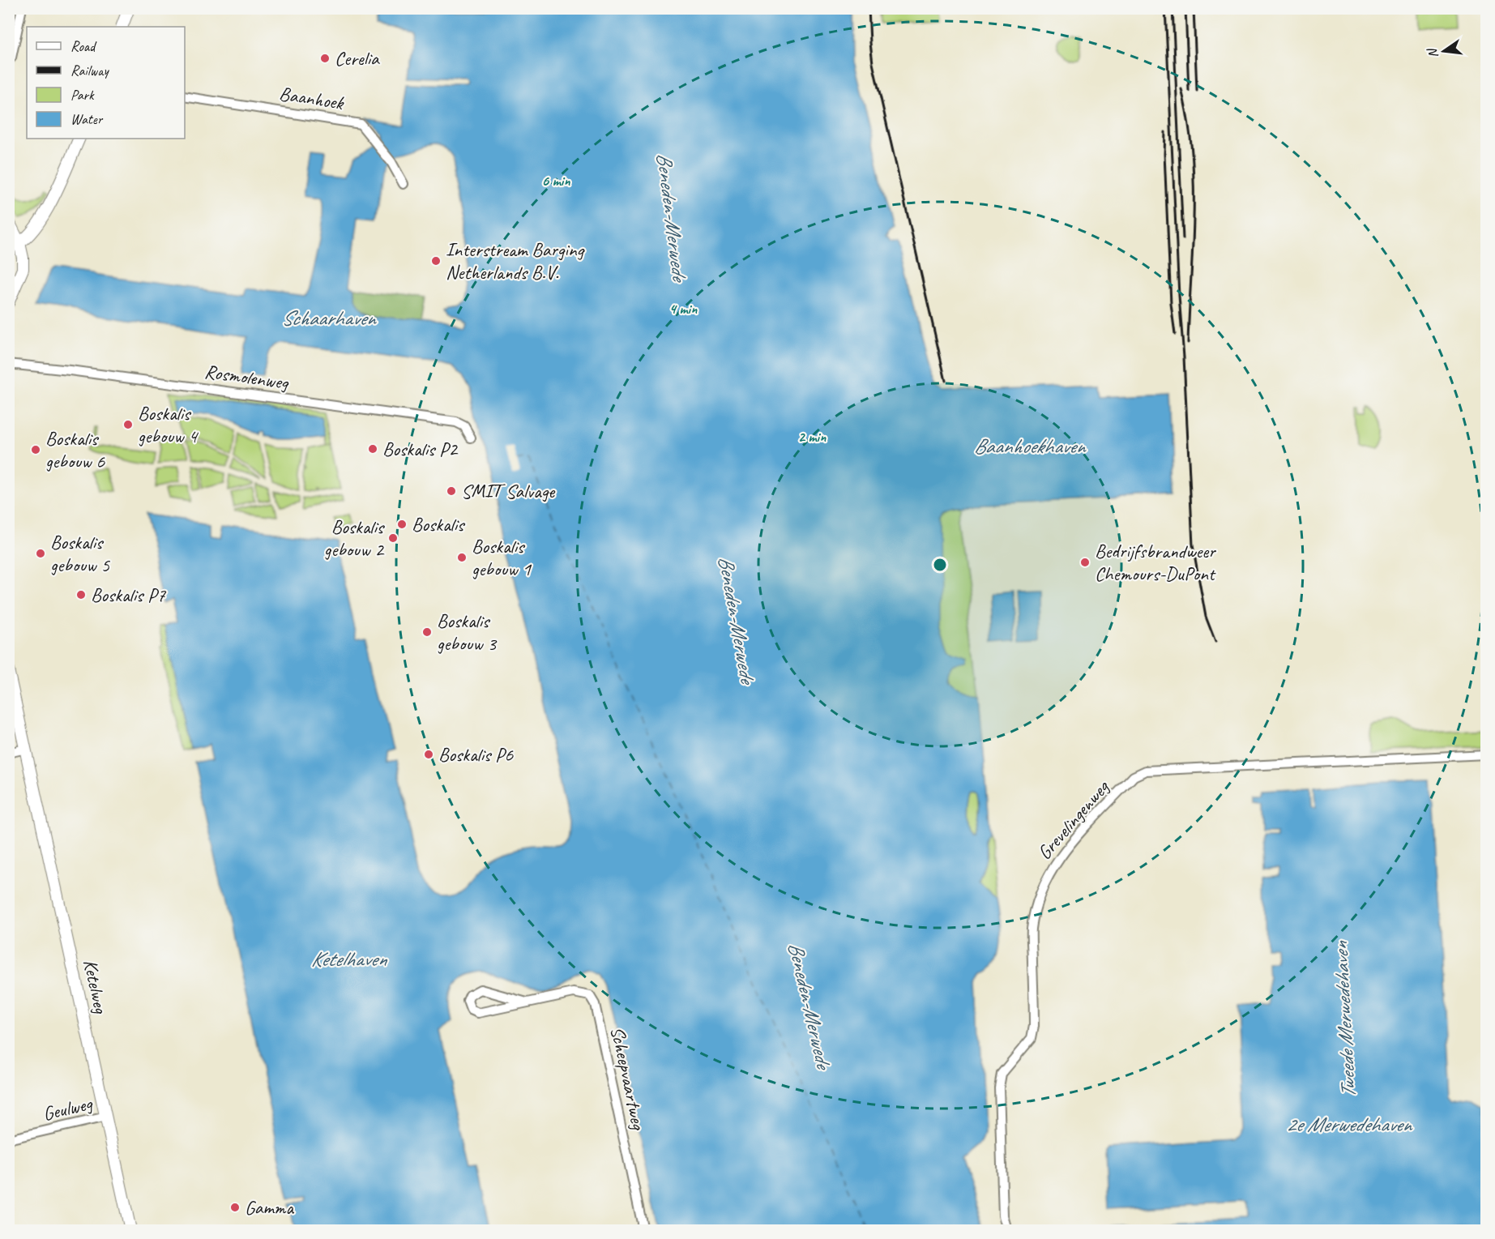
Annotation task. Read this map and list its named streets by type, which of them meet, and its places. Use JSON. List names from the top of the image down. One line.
{"streets":{"street":["Baanhoek","Rosmolenweg","Grevelingenweg","Ketelweg","Scheepvaartweg","Geulweg"]},"crossings":[["Ketelweg","Geulweg"]],"water":["Beneden-Merwede","Schaarhaven","Baanhoekhaven","Ketelhaven","Tweede Merwedehaven","2e Merwedehaven"],"places":["Cerelia","Interstream Barging Netherlands B.V.","Boskalis gebouw 4","Boskalis P2","Boskalis gebouw 6","SMIT Salvage","Boskalis","Boskalis gebouw 2","Boskalis gebouw 5","Boskalis gebouw 1","Bedrijfsbrandweer Chemours-DuPont","Boskalis P7","Boskalis gebouw 3","Boskalis P6","Gamma"],"legend":["Road","Railway","Park","Water"],"north":"left","rings":["6 min","4 min","2 min"]}
